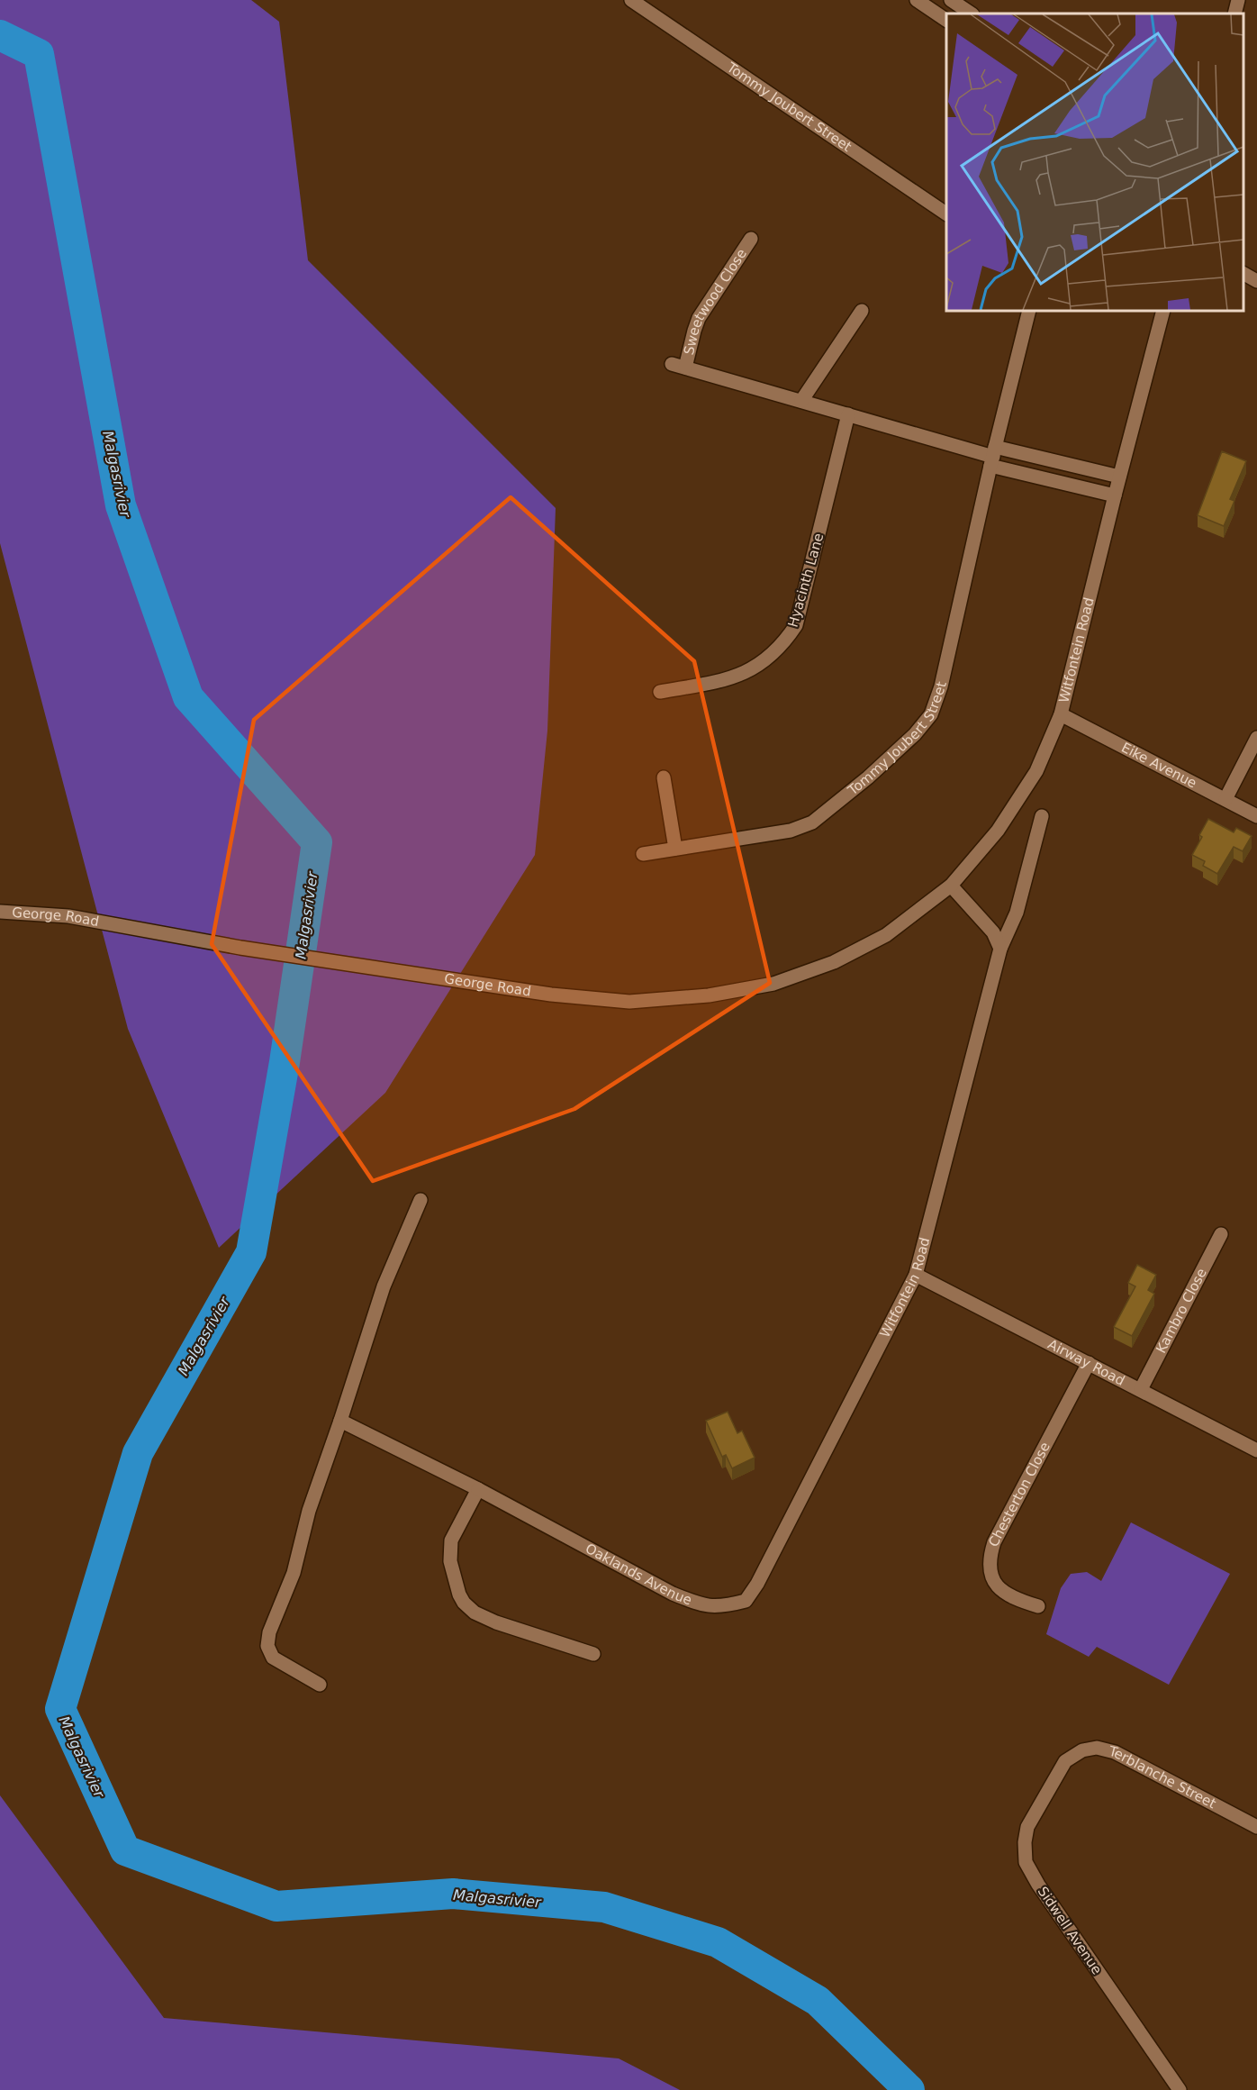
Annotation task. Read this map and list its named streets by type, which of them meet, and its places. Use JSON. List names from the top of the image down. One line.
{"streets":{"street":["Tommy Joubert Street","Sweetwood Close","Hyacinth Lane","Witfontein Road","Eike Avenue","George Road","Kambro Close","Airway Road","Chesterton Close","Oaklands Avenue","Terblanche Street","Sidwell Avenue"]},"crossings":[["Witfontein Road","Eike Avenue"],["Witfontein Road","George Road"],["Witfontein Road","Airway Road"],["Witfontein Road","Oaklands Avenue"],["Kambro Close","Airway Road"],["Airway Road","Chesterton Close"],["Terblanche Street","Sidwell Avenue"]],"water":["Malgasrivier"]}
